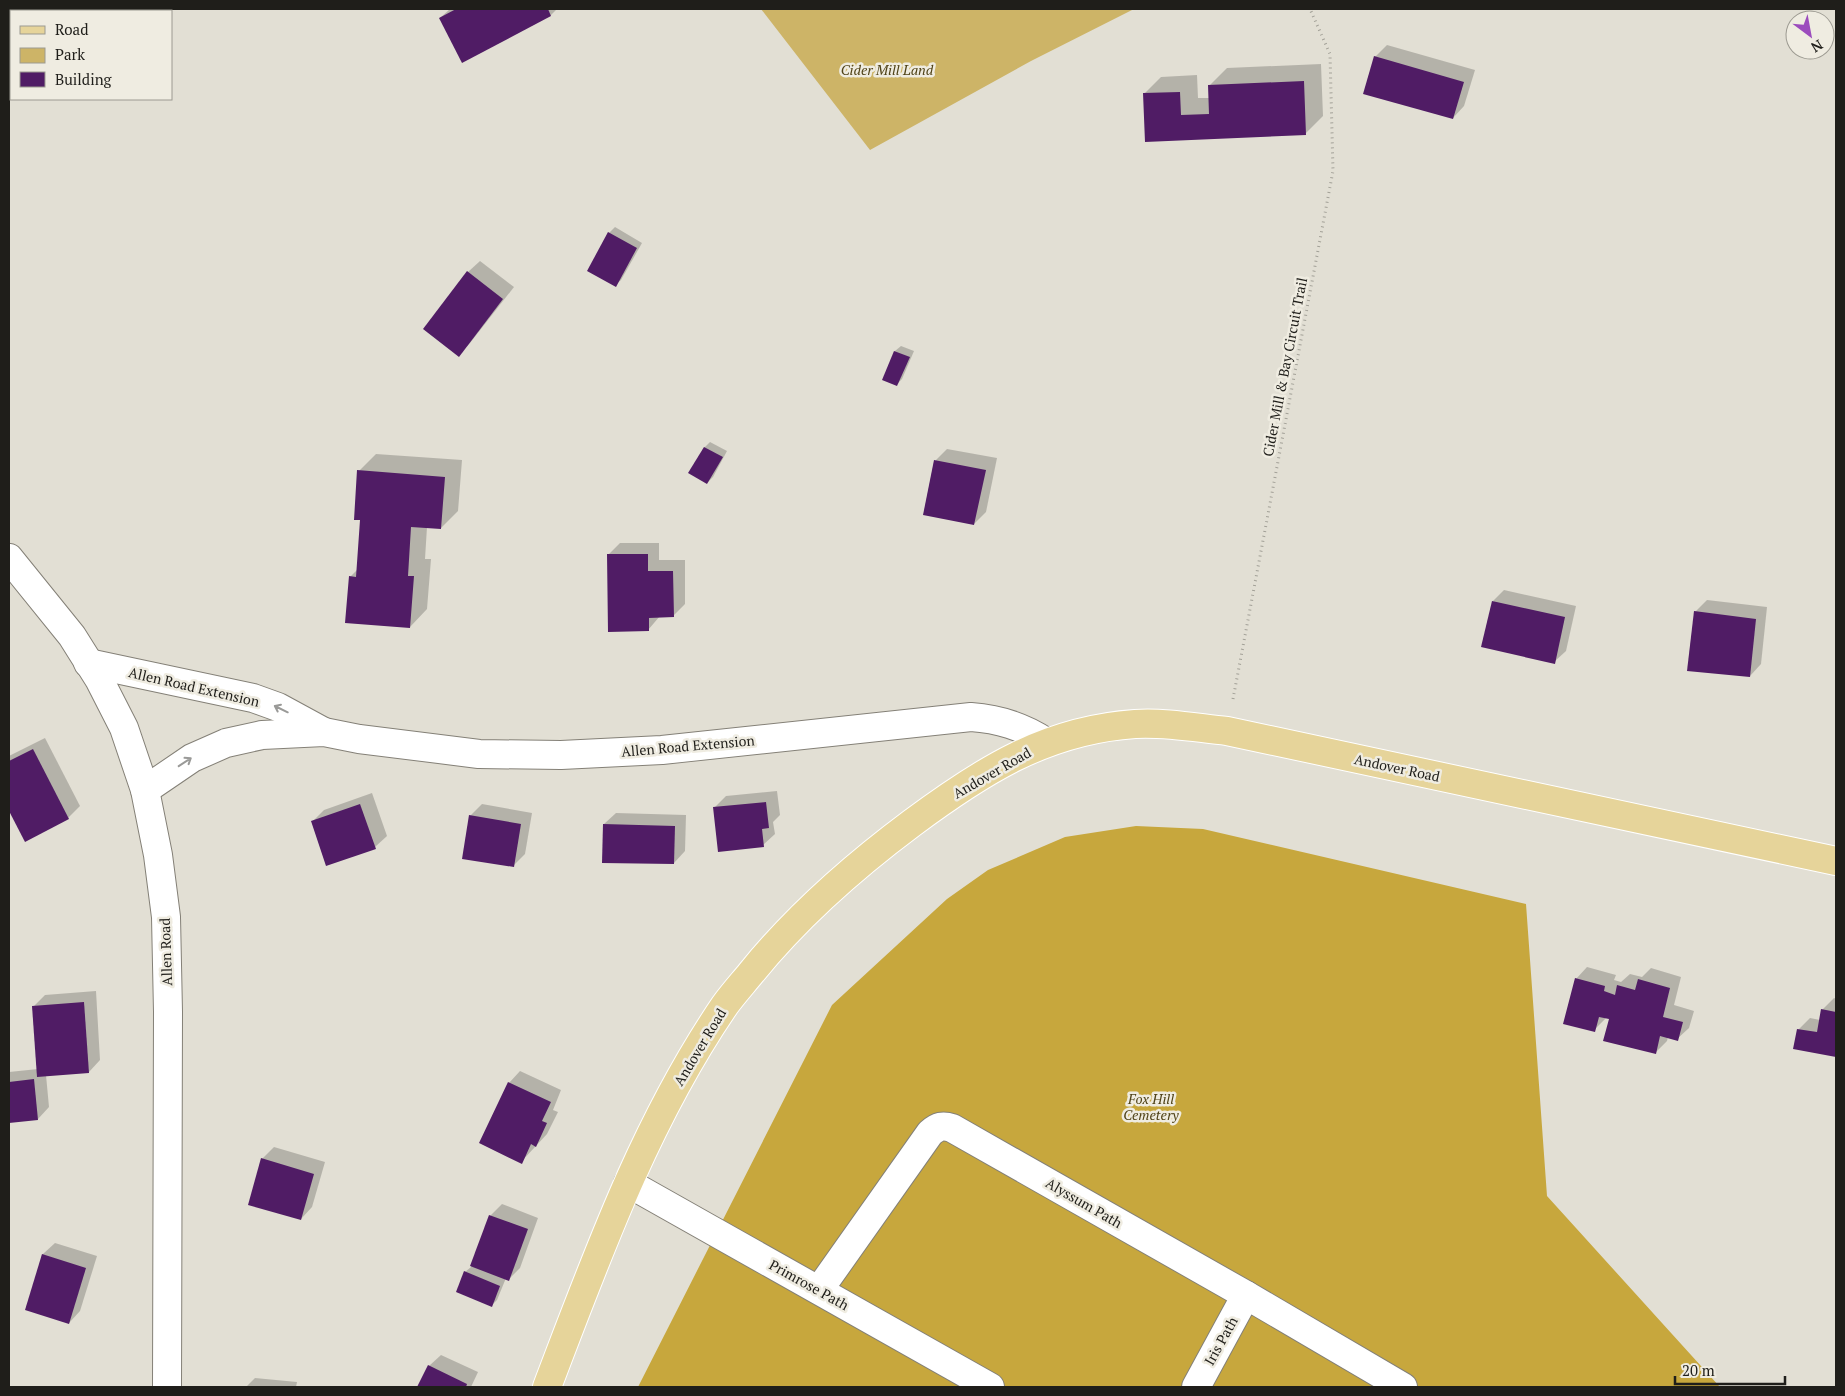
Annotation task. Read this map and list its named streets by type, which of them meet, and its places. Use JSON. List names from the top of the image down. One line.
{"streets":{"main road":["Andover Road"],"street":["Allen Road Extension","Allen Road","Alyssum Path","Primrose Path","Iris Path"],"path":["Cider Mill & Bay Circuit Trail"]},"crossings":[["Cider Mill & Bay Circuit Trail","Andover Road"],["Allen Road Extension","Andover Road"],["Allen Road Extension","Allen Road"],["Andover Road","Primrose Path"],["Alyssum Path","Primrose Path"],["Alyssum Path","Iris Path"]],"parks":["Cider Mill Land","Fox Hill Cemetery"],"legend":["Road","Park","Building"],"scale_bar":"20 m","north":"bottom right"}
